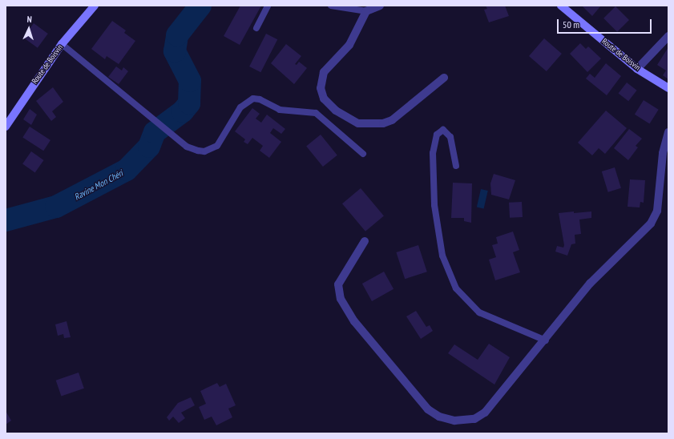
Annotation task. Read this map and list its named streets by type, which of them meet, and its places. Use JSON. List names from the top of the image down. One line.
{"streets":{"main road":["Route de Boisvin"]},"water":["Ravine Mon Chéri"],"scale_bar":"50 m","north":"top"}
